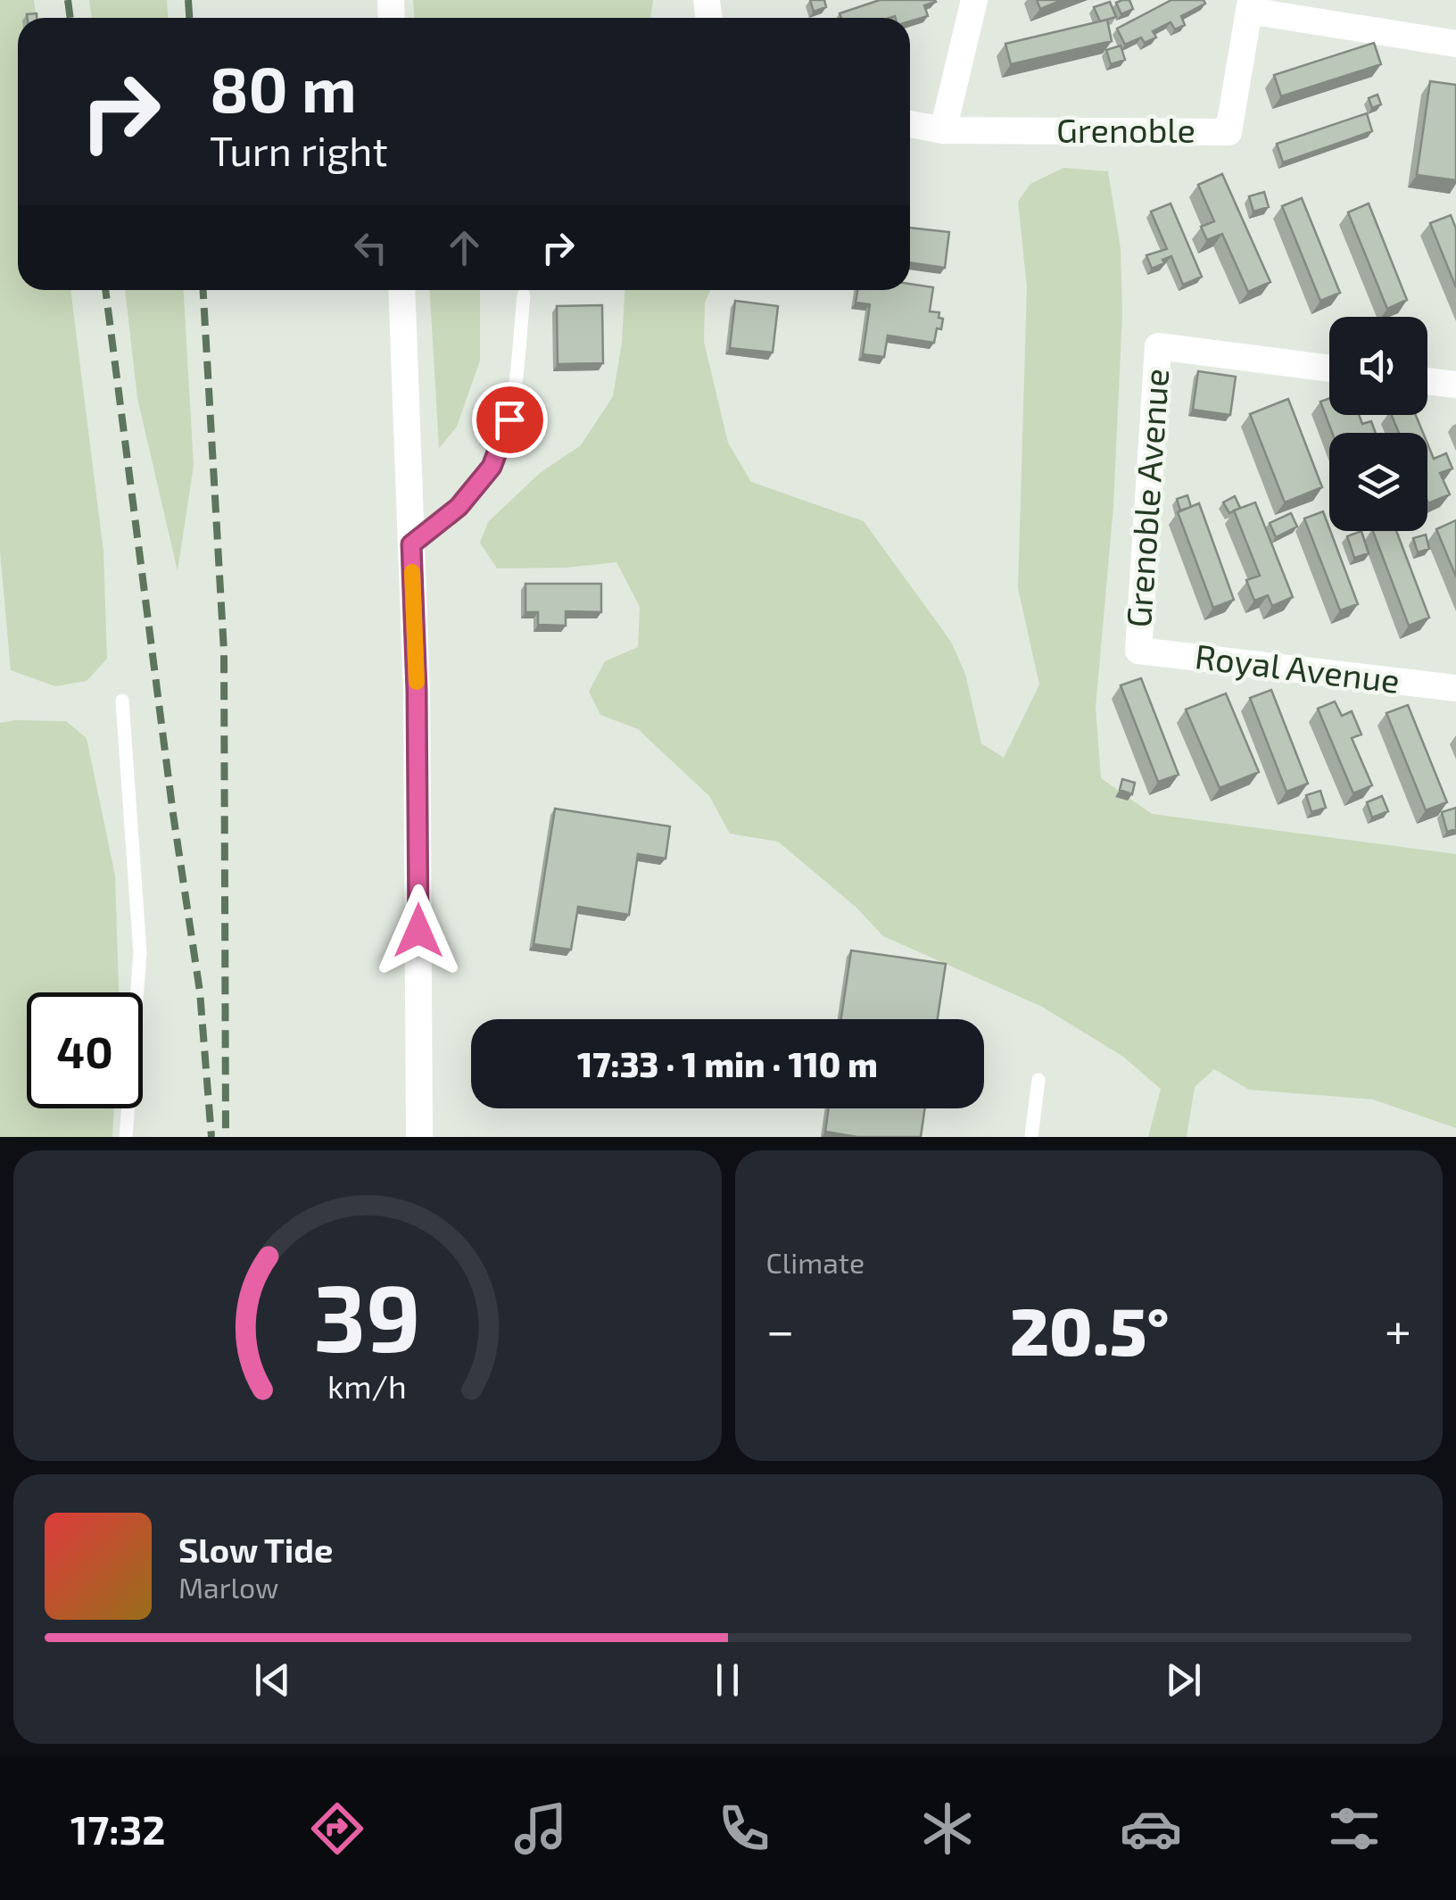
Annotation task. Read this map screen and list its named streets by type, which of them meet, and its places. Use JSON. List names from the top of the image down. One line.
{"streets":{"street":["Grenoble","Grenoble Avenue","Royal Avenue"]},"crossings":[["Grenoble Avenue","Royal Avenue"]],"page":{"turn":["80 m","Turn right"],"limit":"40","trip":"17:33 · 1 min · 110 m","tile":"Climate","heat":["−","20.5°","+"],"song":["Slow Tide","Marlow"],"tabs":"17:32","gauge":["39","km/h"]}}
